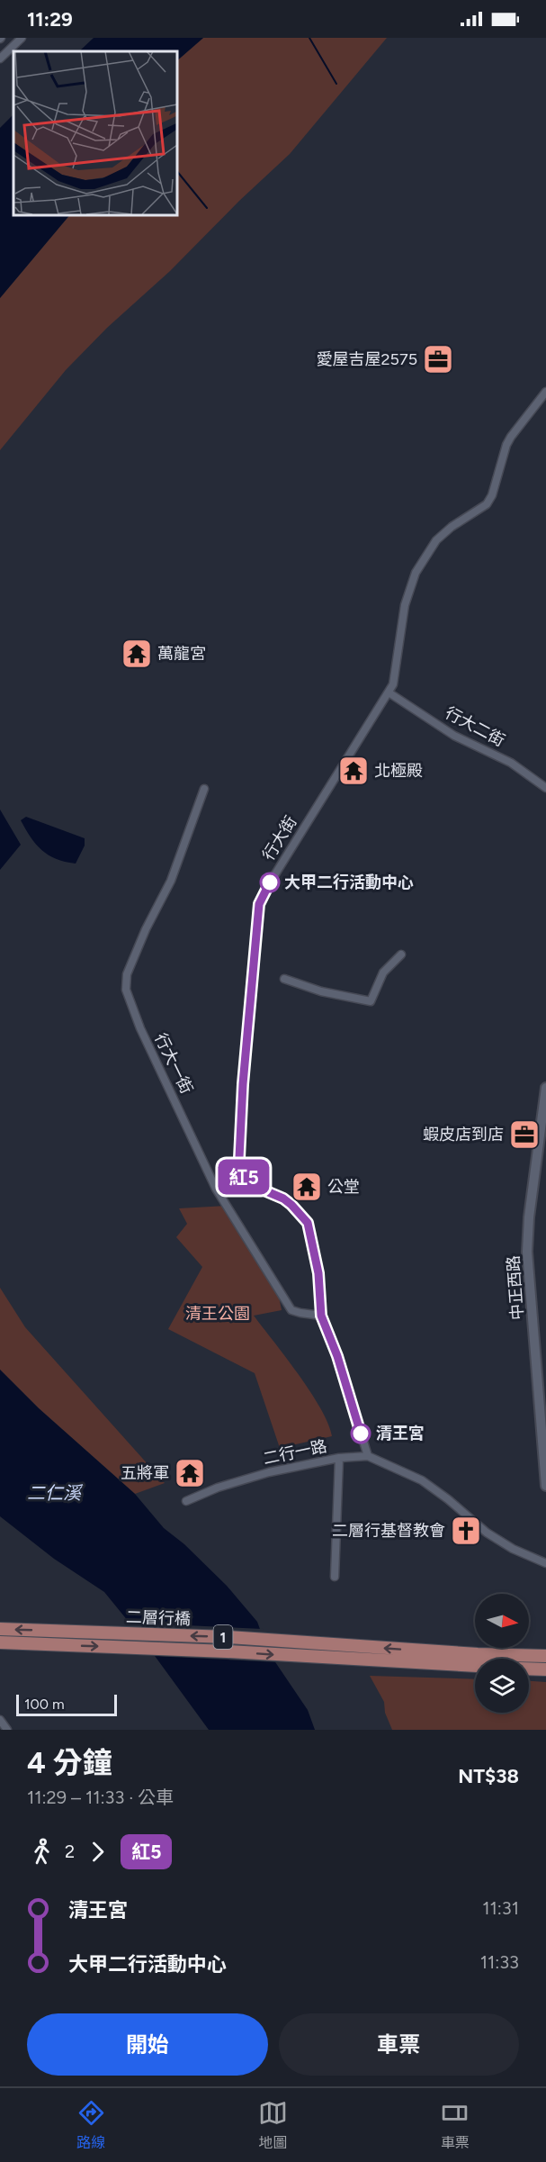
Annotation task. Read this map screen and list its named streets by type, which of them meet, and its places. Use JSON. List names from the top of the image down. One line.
{"streets":{"main road":["二層行橋","1"],"street":["行大二街","行大街","行大一街","中正西路","二行一路"]},"crossings":[["行大二街","行大街"],["行大街","行大一街"],["行大街","二行一路"]],"water":["二仁溪"],"parks":["清王公園"],"places":{"office":["愛屋吉屋2575","蝦皮店到店"],"temple":["萬龍宮","北極殿","公堂","五將軍"],"other":["大甲二行活動中心","清王宮"],"church":["二層行基督教會"]},"lines":["bus line 紅5"],"scale_bar":"100 m","north":"right","page":{"status":"11:29","on_map":"紅5","scale":"100 m","heading":["4 分鐘","11:29 – 11:33 · 公車","NT$38"],"legs":["2","紅5"],"list":[{"name":"清王宮","value":"11:31"},{"name":"大甲二行活動中心","value":"11:33"}],"buttons":["開始","車票"],"tabs":["路線","地圖","車票"]}}
